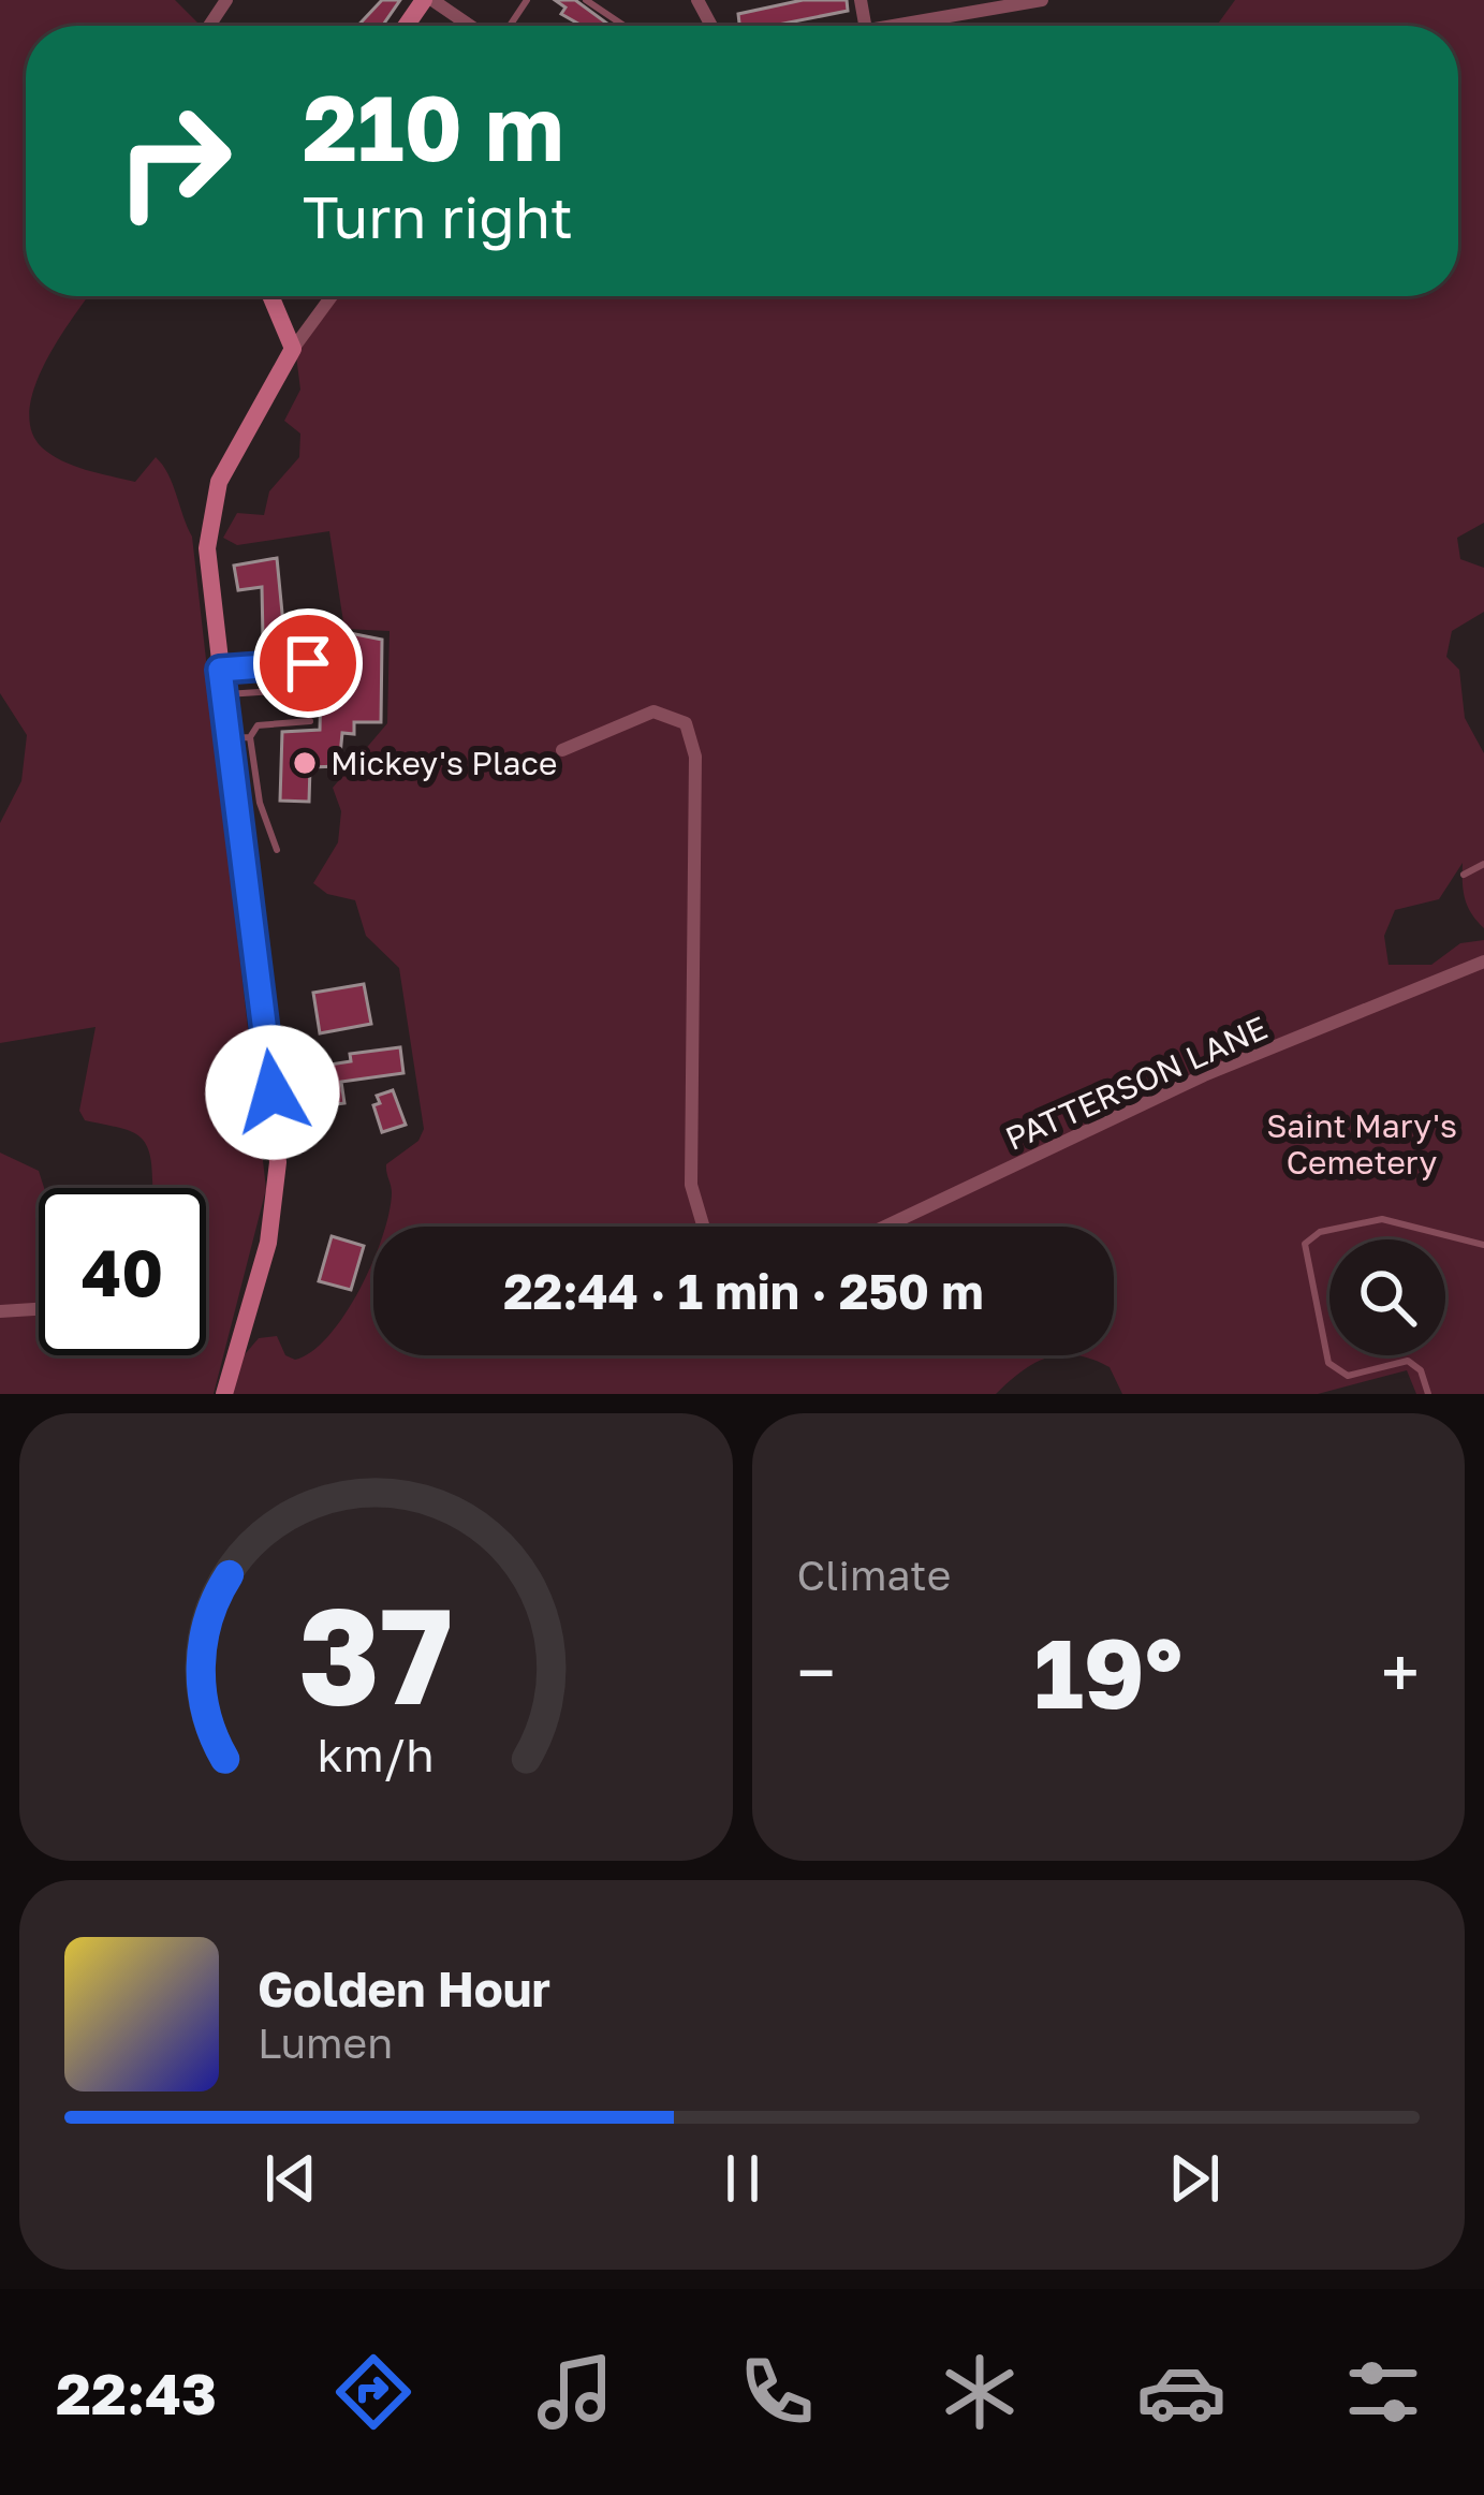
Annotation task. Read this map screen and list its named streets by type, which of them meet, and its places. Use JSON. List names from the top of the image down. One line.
{"streets":{"street":["PATTERSON LANE"]},"parks":["Saint Mary's Cemetery"],"places":["Mickey's Place"],"page":{"turn":["210 m","Turn right"],"limit":"40","trip":"22:44 · 1 min · 250 m","tile":"Climate","heat":["−","19°","+"],"song":["Golden Hour","Lumen"],"tabs":"22:43","gauge":["37","km/h"]}}
